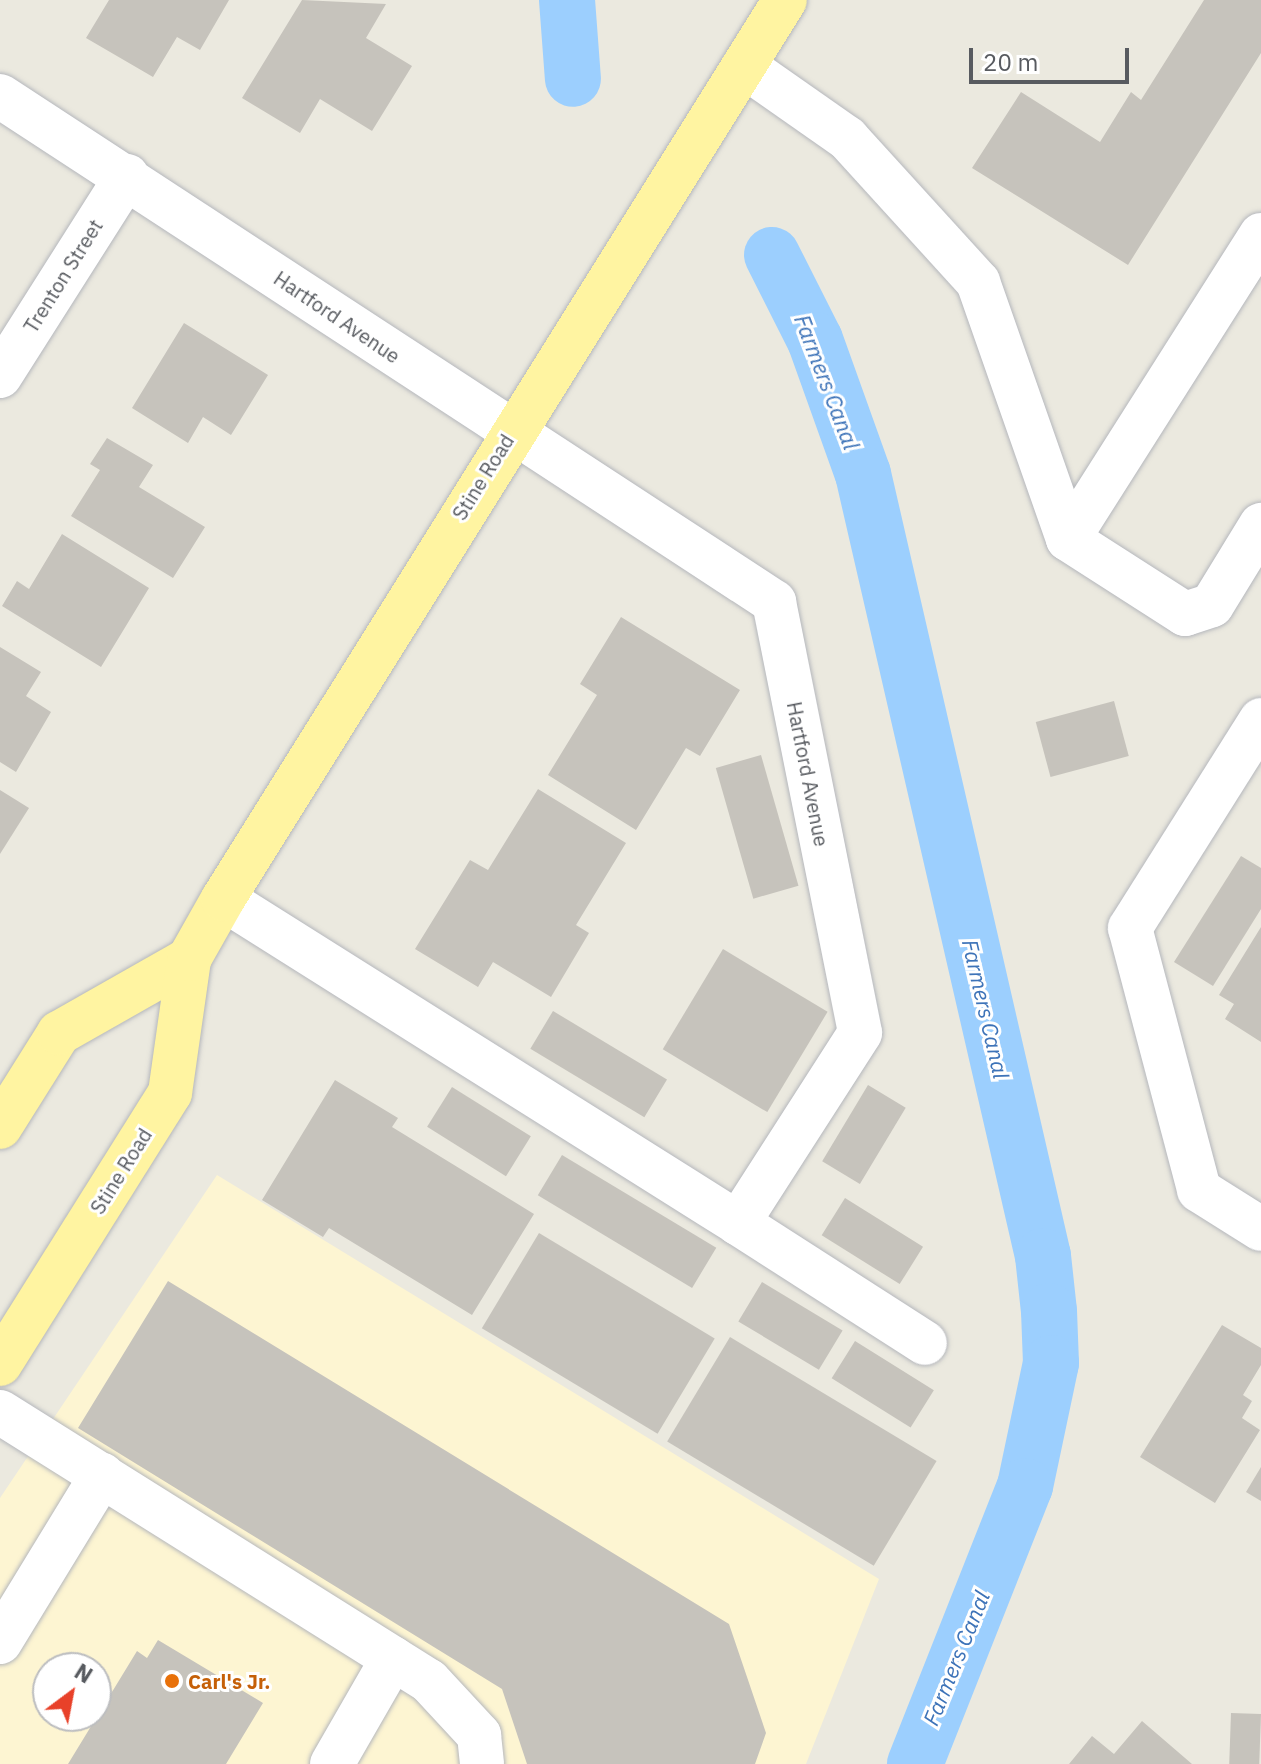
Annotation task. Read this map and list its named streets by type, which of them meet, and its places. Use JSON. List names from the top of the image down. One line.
{"streets":{"main road":["Stine Road"],"street":["Trenton Street","Hartford Avenue"]},"crossings":[["Trenton Street","Hartford Avenue"],["Hartford Avenue","Stine Road"]],"water":["Farmers Canal"],"places":["Carl's Jr."],"scale_bar":"20 m","north":"top right"}
